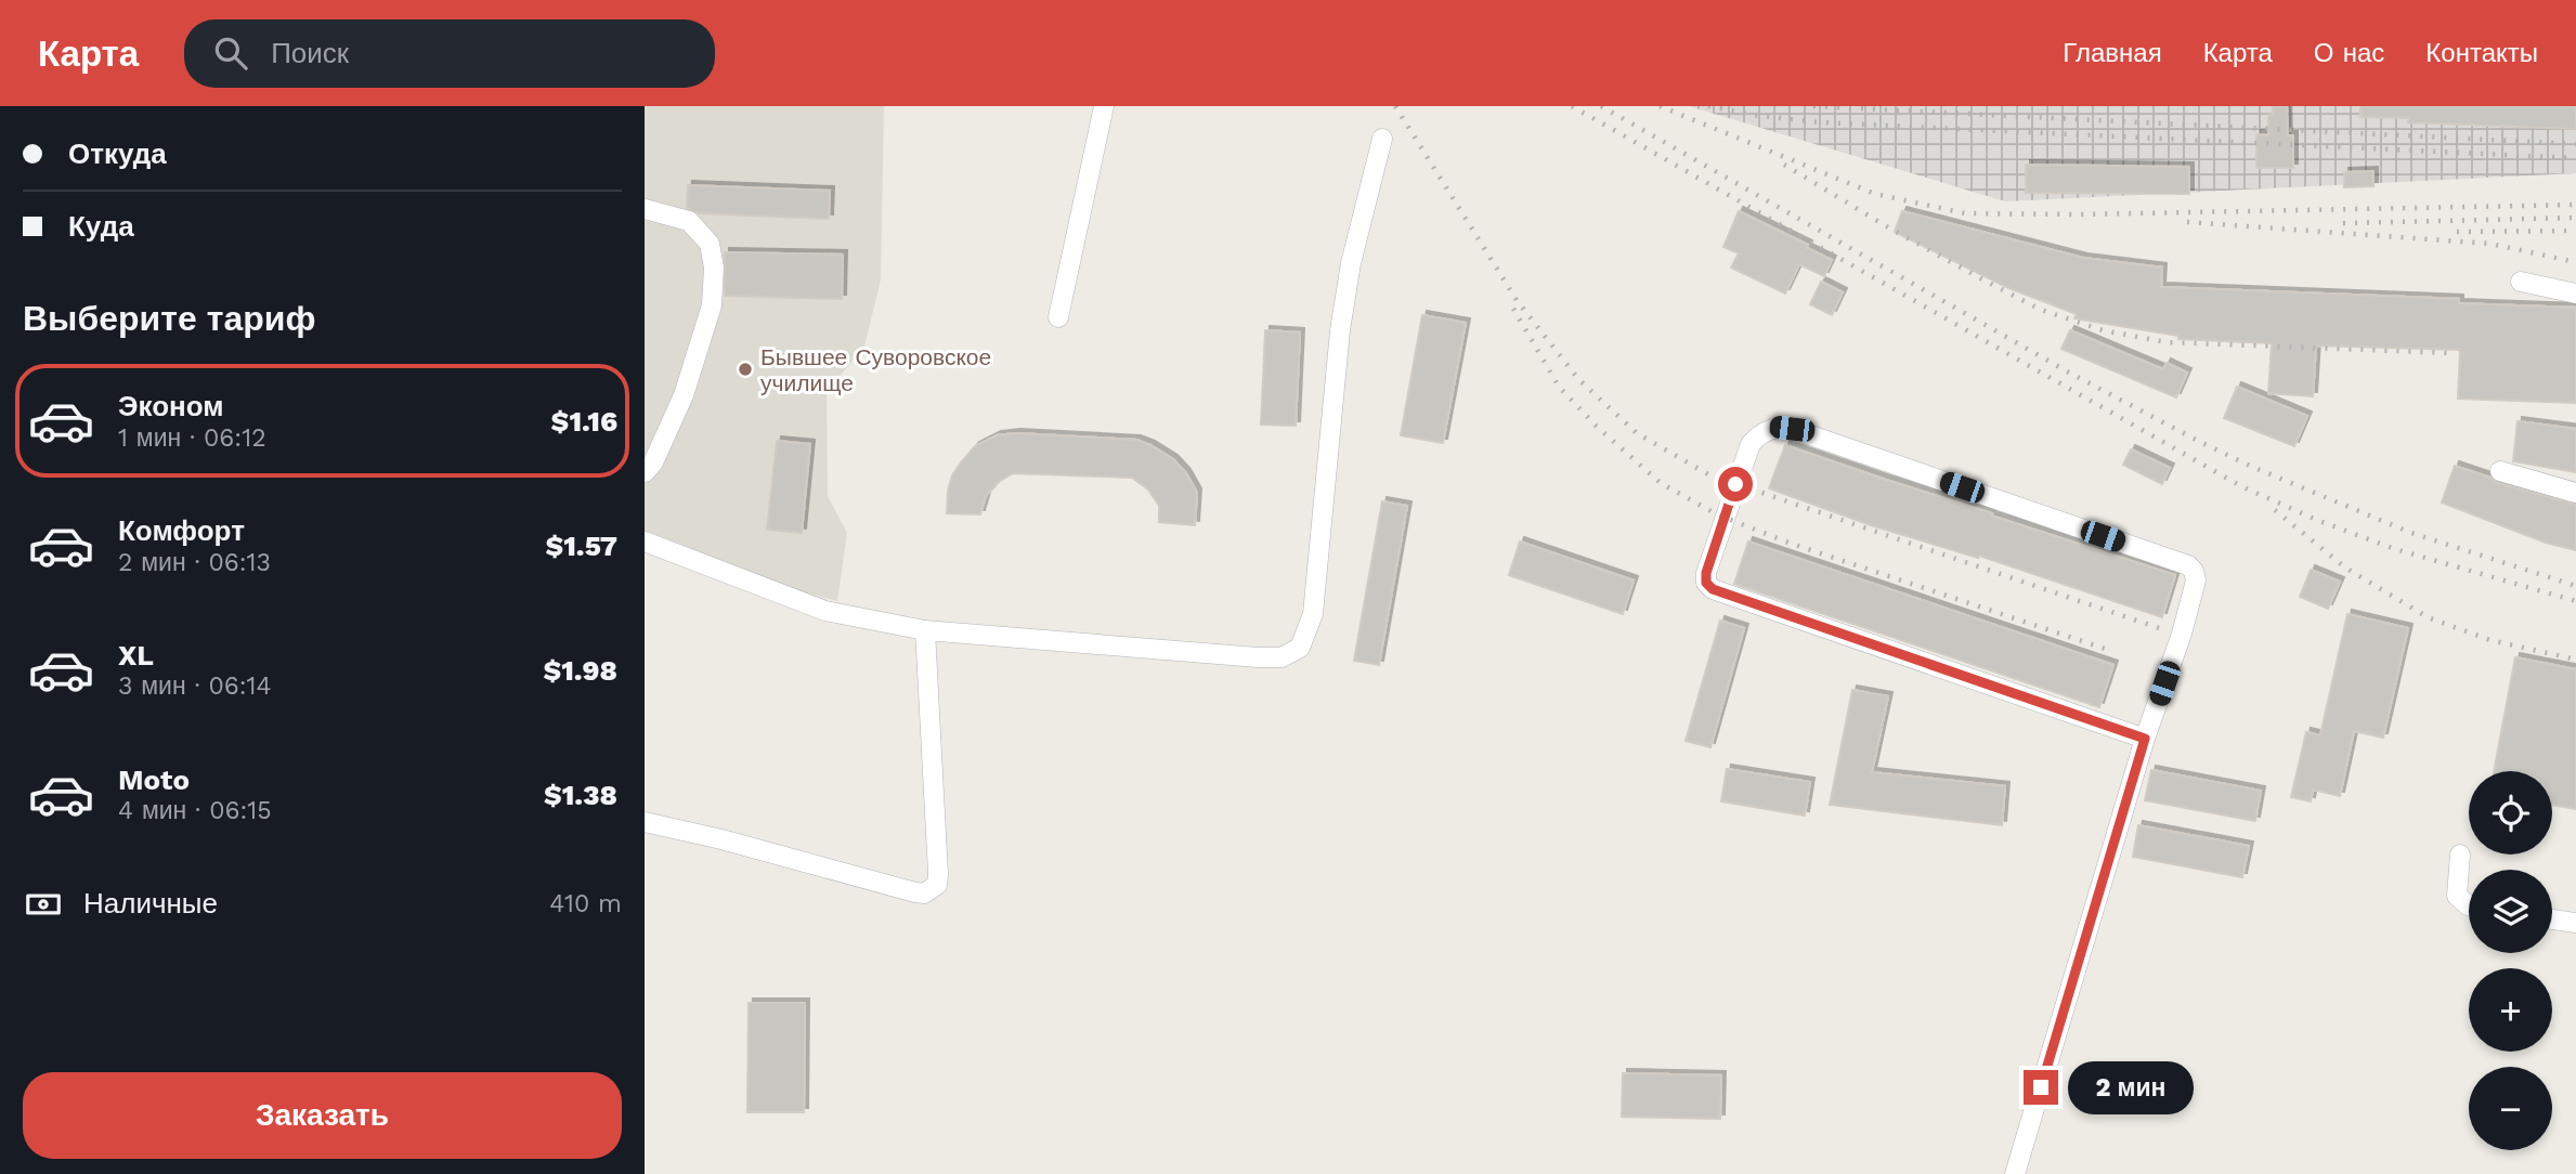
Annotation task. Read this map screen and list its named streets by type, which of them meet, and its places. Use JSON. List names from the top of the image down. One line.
{"places":["Бывшее Суворовское училище"],"page":{"header":"Карта","search":"Поиск","nav":["Главная","Карта","О нас","Контакты"],"banner":["Откуда","Куда"],"heading":"Выберите тариф","list":[{"name":"Эконом","note":"1 мин · 06:12","value":"$1.16"},{"name":"Комфорт","note":"2 мин · 06:13","value":"$1.57"},{"name":"XL","note":"3 мин · 06:14","value":"$1.98"},{"name":"Moto","note":"4 мин · 06:15","value":"$1.38"}],"map_buttons":["+","−"],"pay":["Наличные","410 m"],"buttons":"Заказать","bubble":"2 мин"}}
